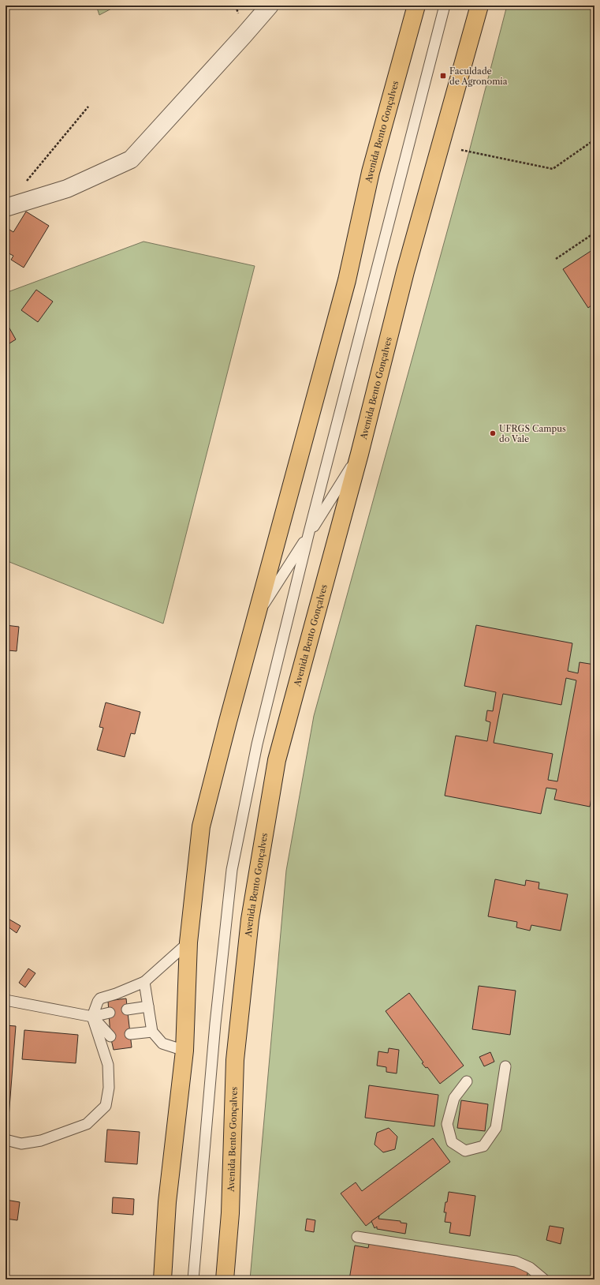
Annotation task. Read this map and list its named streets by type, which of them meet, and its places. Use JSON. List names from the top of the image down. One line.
{"streets":{"main road":["Avenida Bento Gonçalves"]},"places":{"transit":["Faculdade de Agronomia"],"other":["UFRGS Campus do Vale"]}}
